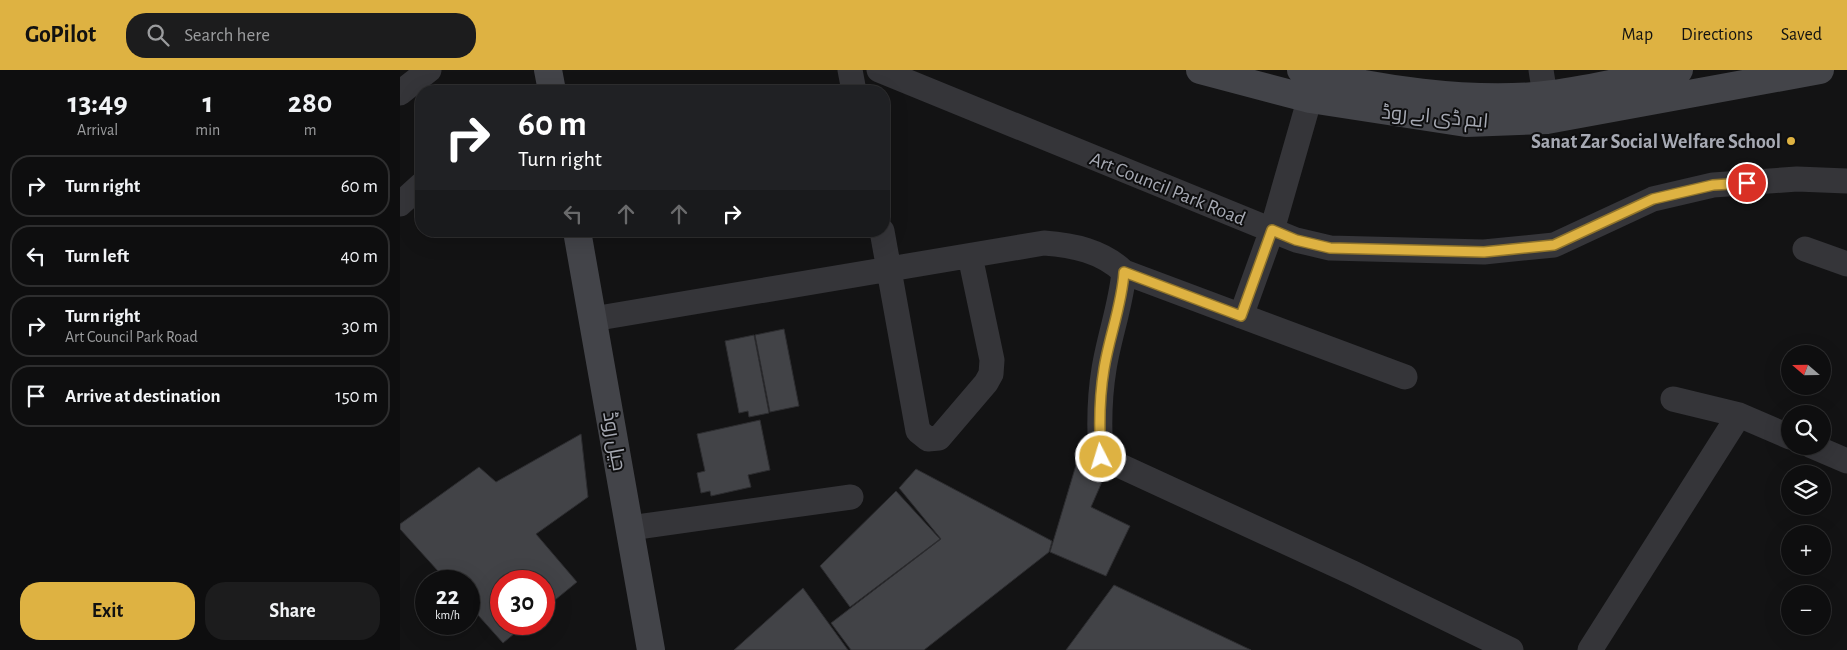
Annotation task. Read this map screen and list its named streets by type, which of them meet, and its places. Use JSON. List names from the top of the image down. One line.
{"streets":{"main road":["ایم ڈی اے روڈ","جیل روڈ"],"street":["Art Council Park Road"]},"places":["Sanat Zar Social Welfare School"],"north":"left","page":{"header":"GoPilot","search":"Search here","nav":["Map","Directions","Saved"],"eta":["13:49","Arrival","1","min","280","m"],"turn":["60 m","Turn right"],"list":[{"name":"Turn right","value":"60 m"},{"name":"Turn left","value":"40 m"},{"name":"Turn right","note":"Art Council Park Road","value":"30 m"},{"name":"Arrive at destination","value":"150 m"}],"map_buttons":["+","−"],"speed":"22 km/h","limit":"30","buttons":["Exit","Share"]}}
